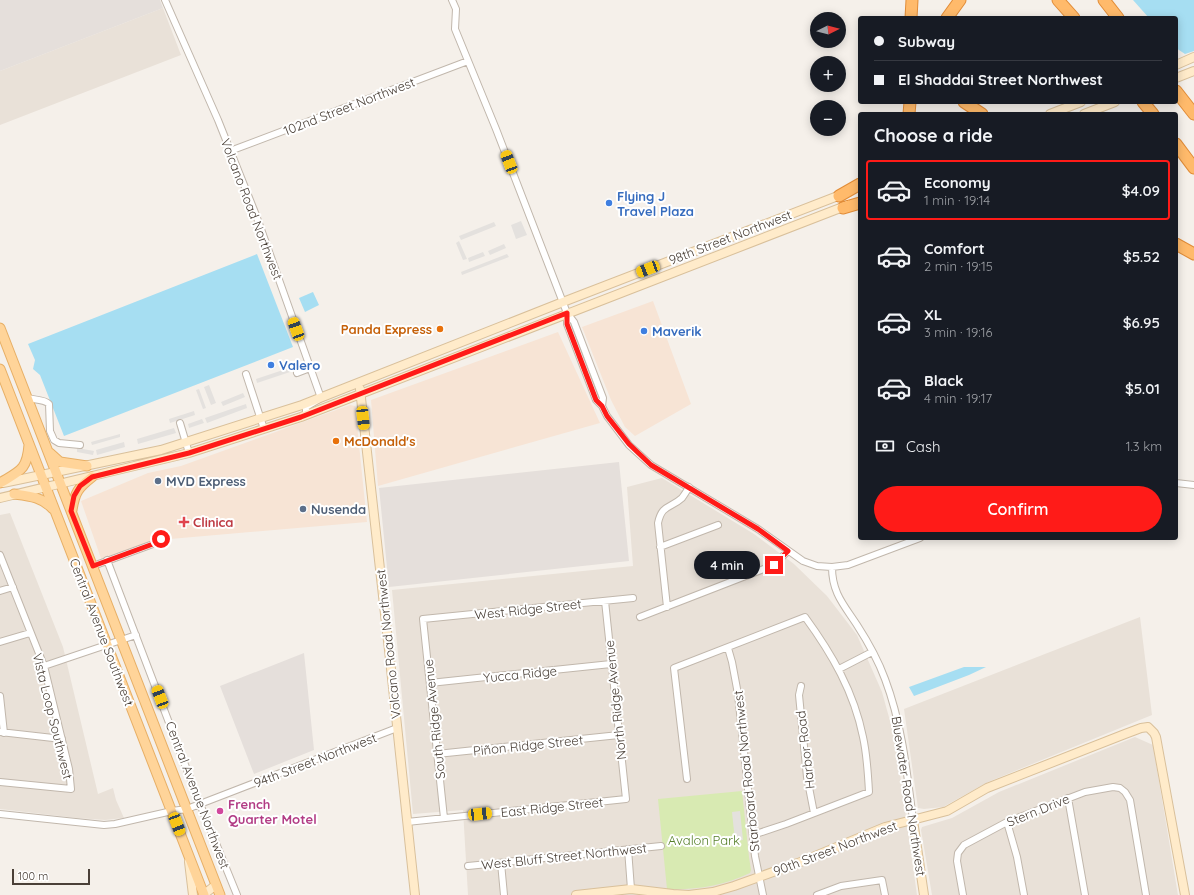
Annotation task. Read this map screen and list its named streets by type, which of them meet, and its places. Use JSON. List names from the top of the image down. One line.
{"streets":{"main road":["Volcano Road Northwest","98th Street Northwest","Central Avenue Southwest","Central Avenue Northwest","Bluewater Road Northwest","90th Street Northwest"],"street":["102nd Street Northwest","West Ridge Street","Yucca Ridge","North Ridge Avenue","Vista Loop Southwest","South Ridge Avenue","Piñon Ridge Street","Harbor Road","94th Street Northwest","Starboard Road Northwest","East Ridge Street","Stern Drive","West Bluff Street Northwest"]},"crossings":[["102nd Street Northwest","Volcano Road Northwest"],["Volcano Road Northwest","98th Street Northwest"],["Volcano Road Northwest","94th Street Northwest"],["Volcano Road Northwest","East Ridge Street"],["98th Street Northwest","Central Avenue Southwest"],["98th Street Northwest","Central Avenue Northwest"],["West Ridge Street","North Ridge Avenue"],["West Ridge Street","South Ridge Avenue"],["Central Avenue Southwest","94th Street Northwest"],["Yucca Ridge","North Ridge Avenue"],["Yucca Ridge","South Ridge Avenue"],["North Ridge Avenue","Piñon Ridge Street"],["North Ridge Avenue","East Ridge Street"],["South Ridge Avenue","Piñon Ridge Street"],["South Ridge Avenue","East Ridge Street"],["94th Street Northwest","Central Avenue Northwest"],["Starboard Road Northwest","90th Street Northwest"],["Bluewater Road Northwest","90th Street Northwest"]],"parks":["Avalon Park"],"places":{"other":["Flying J Travel Plaza","Panda Express","Maverik","Valero","McDonald's","MVD Express","Nusenda","French Quarter Motel"],"health":["Clinica"]},"scale_bar":"100 m","north":"right","page":{"map_buttons":["+","−"],"banner":["Subway","El Shaddai Street Northwest"],"heading":"Choose a ride","list":[{"name":"Economy","note":"1 min · 19:14","value":"$4.09"},{"name":"Comfort","note":"2 min · 19:15","value":"$5.52"},{"name":"XL","note":"3 min · 19:16","value":"$6.95"},{"name":"Black","note":"4 min · 19:17","value":"$5.01"}],"pay":["Cash","1.3 km"],"buttons":"Confirm","bubble":"4 min","scale":"100 m"}}
